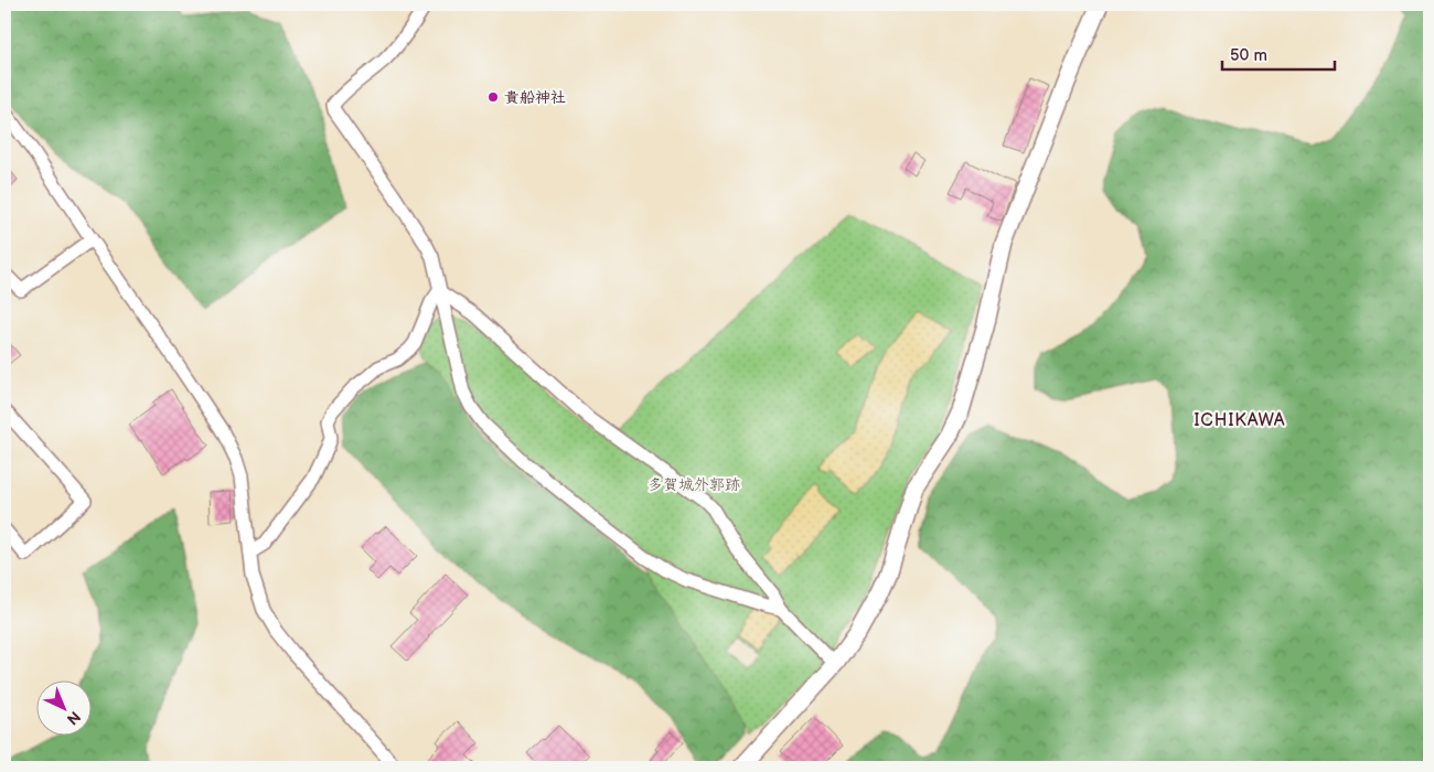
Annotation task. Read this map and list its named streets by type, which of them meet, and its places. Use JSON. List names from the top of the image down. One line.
{"districts":["ICHIKAWA"],"parks":["多賀城外郭跡"],"places":["貴船神社"],"scale_bar":"50 m","north":"bottom right"}
